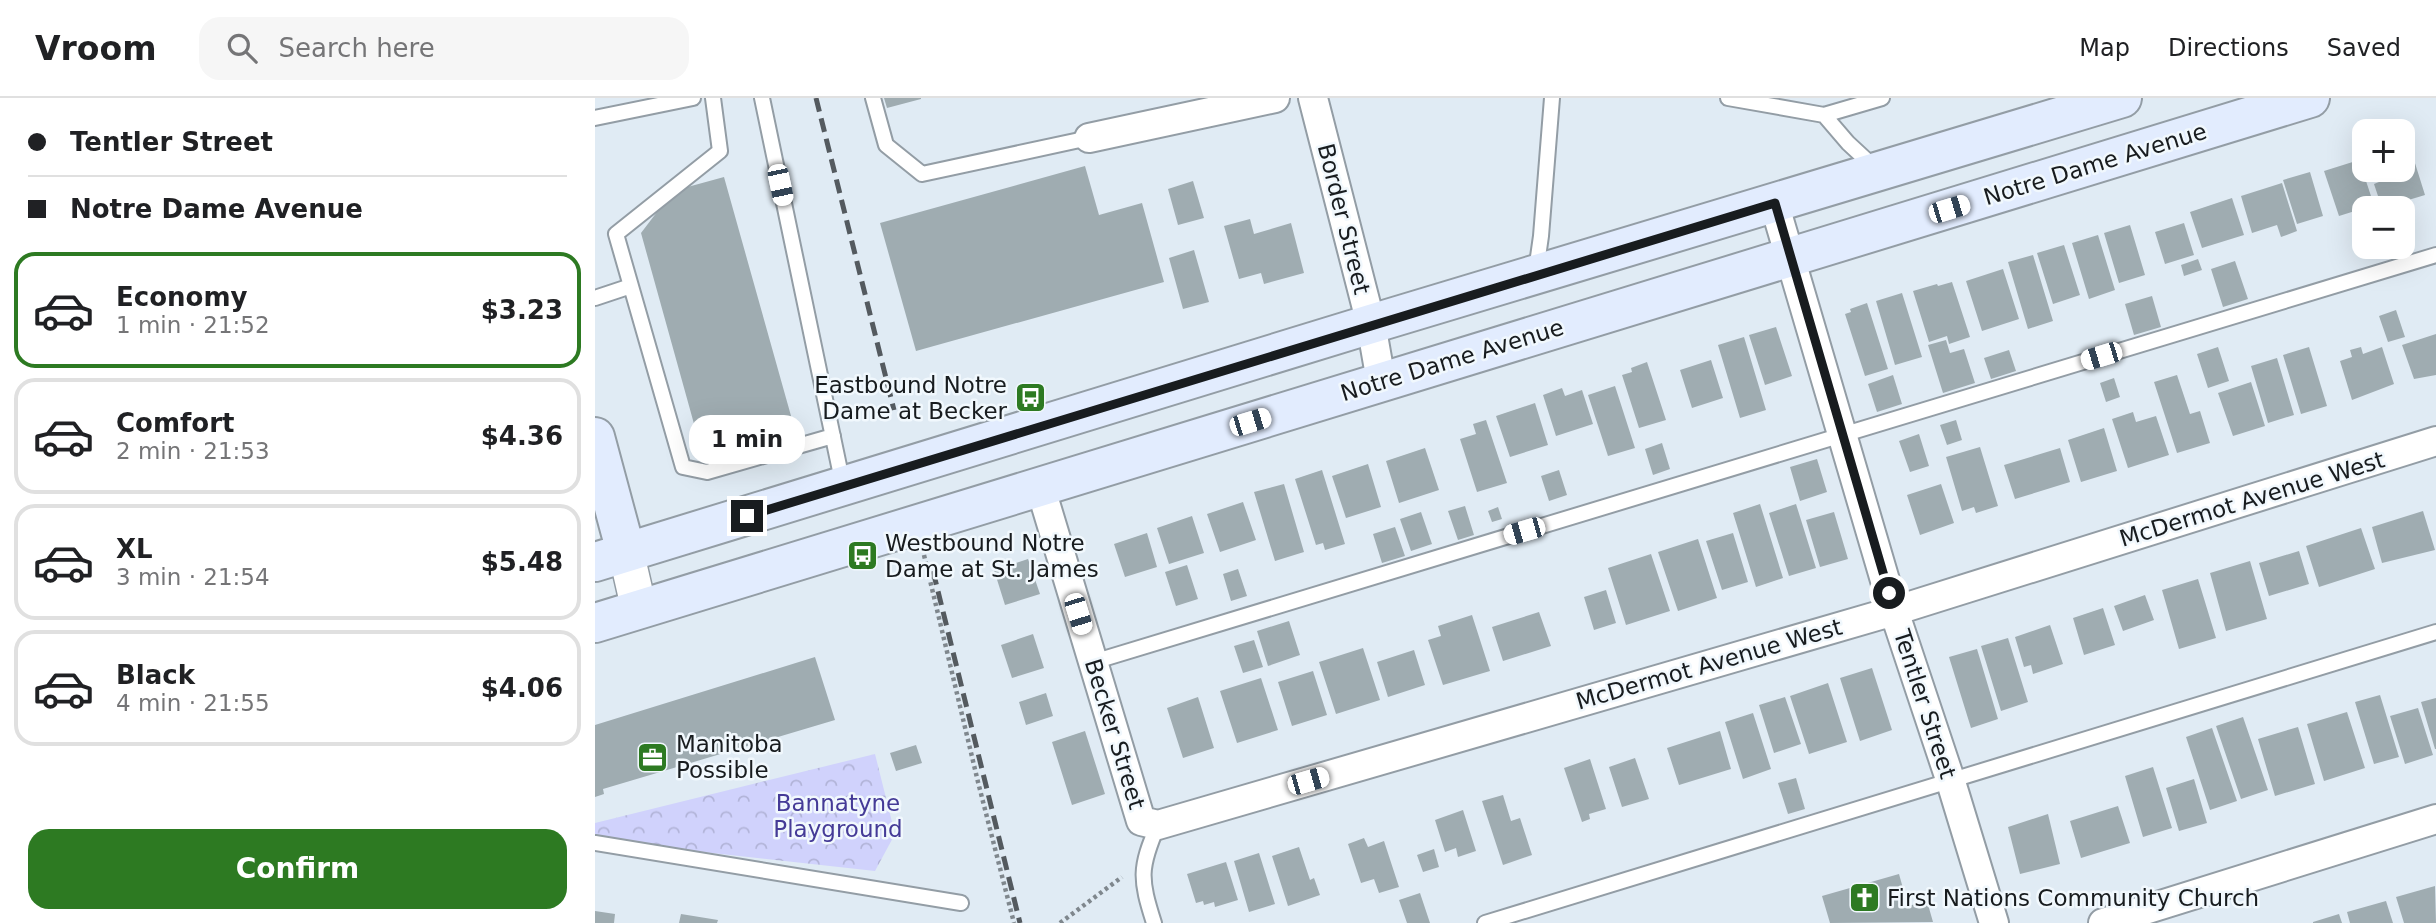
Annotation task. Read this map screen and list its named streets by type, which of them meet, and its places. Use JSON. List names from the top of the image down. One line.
{"streets":{"main road":["Notre Dame Avenue"],"street":["Border Street","McDermot Avenue West","Tentler Street","Becker Street"]},"crossings":[["Notre Dame Avenue","Border Street"],["Notre Dame Avenue","Tentler Street"],["Notre Dame Avenue","Becker Street"],["McDermot Avenue West","Tentler Street"],["McDermot Avenue West","Becker Street"]],"parks":["Bannatyne Playground"],"places":{"bus stop":["Eastbound Notre Dame at Becker","Westbound Notre Dame at St. James"],"office":["Manitoba Possible"],"church":["First Nations Community Church"]},"page":{"header":"Vroom","search":"Search here","nav":["Map","Directions","Saved"],"banner":["Tentler Street","Notre Dame Avenue"],"map_buttons":["+","−"],"list":[{"name":"Economy","note":"1 min · 21:52","value":"$3.23"},{"name":"Comfort","note":"2 min · 21:53","value":"$4.36"},{"name":"XL","note":"3 min · 21:54","value":"$5.48"},{"name":"Black","note":"4 min · 21:55","value":"$4.06"}],"bubble":"1 min","buttons":"Confirm"}}
